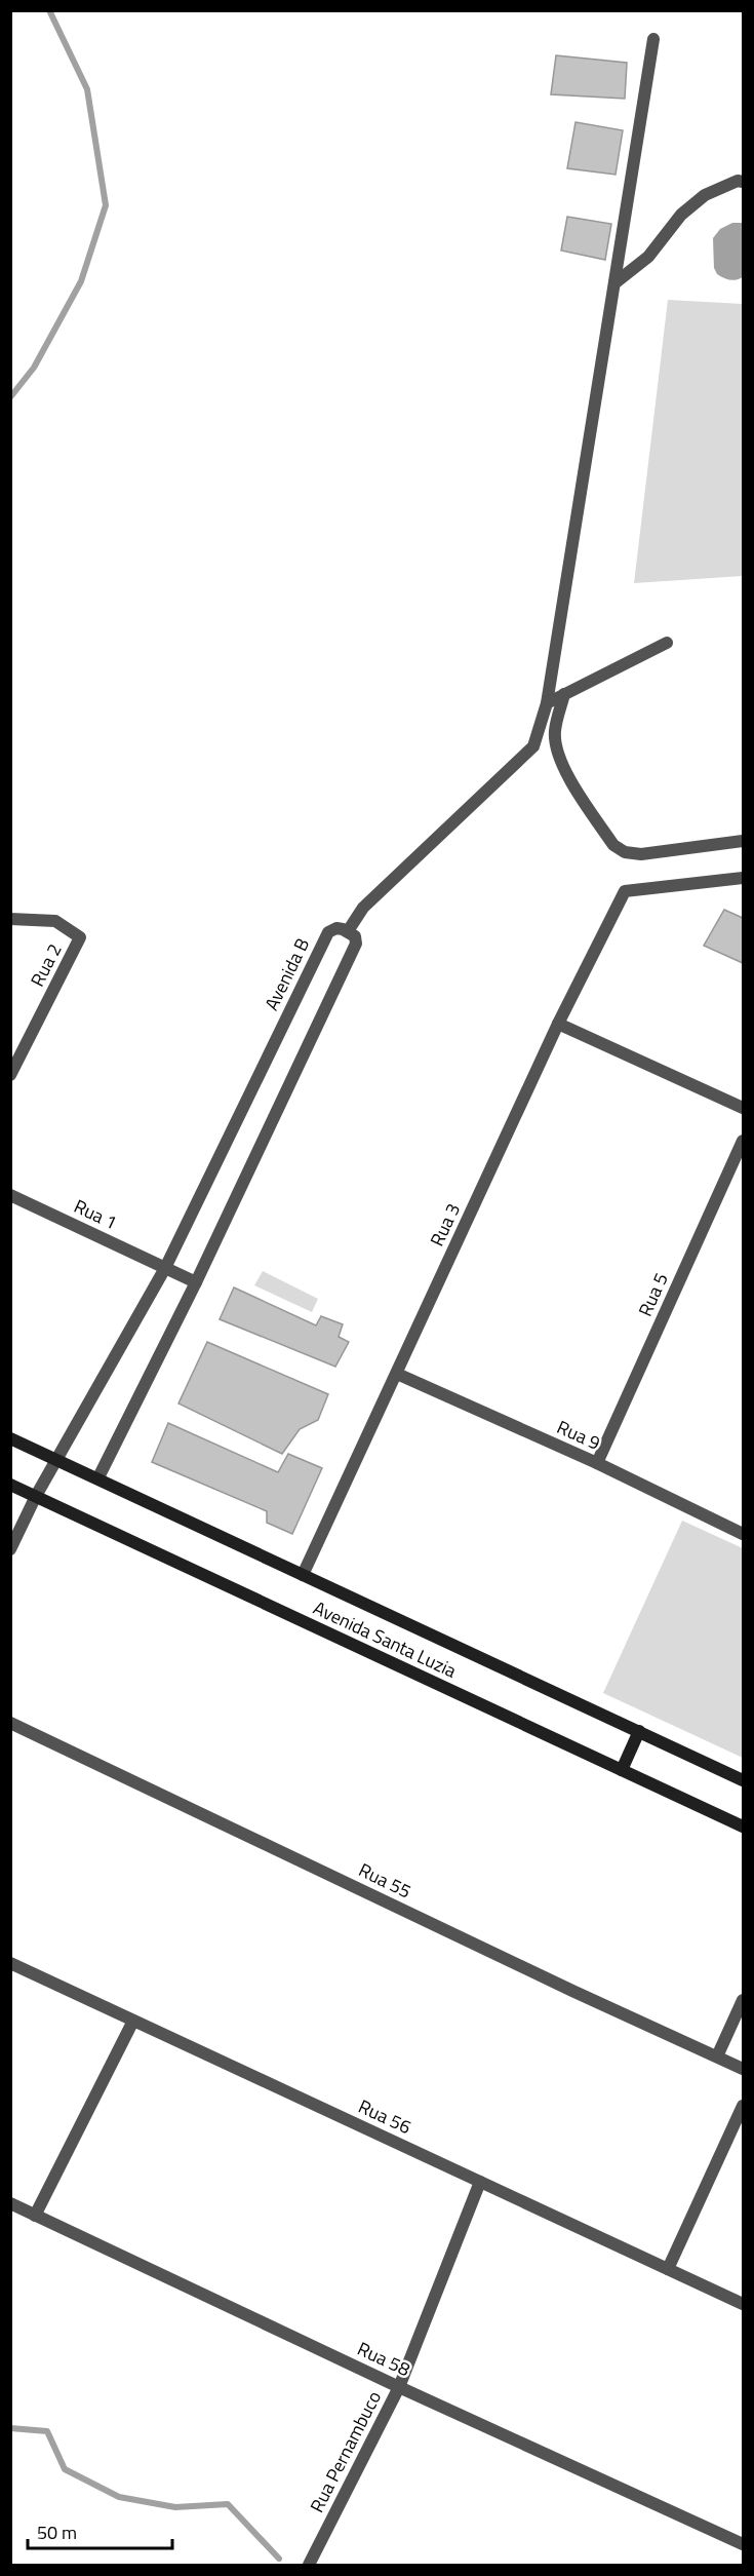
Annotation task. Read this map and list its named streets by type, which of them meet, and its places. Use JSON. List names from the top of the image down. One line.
{"streets":{"street":["Rua 2","Avenida B","Rua 1","Rua 3","Rua 5","Rua 9","Avenida Santa Luzia","Rua 55","Rua 56","Rua 58","Rua Pernambuco"]},"crossings":[["Avenida B","Rua 1"],["Avenida B","Avenida Santa Luzia"],["Rua 3","Rua 9"],["Rua 3","Avenida Santa Luzia"],["Rua 5","Rua 9"],["Rua 56","Rua Pernambuco"],["Rua 58","Rua Pernambuco"]],"scale_bar":"50 m"}
